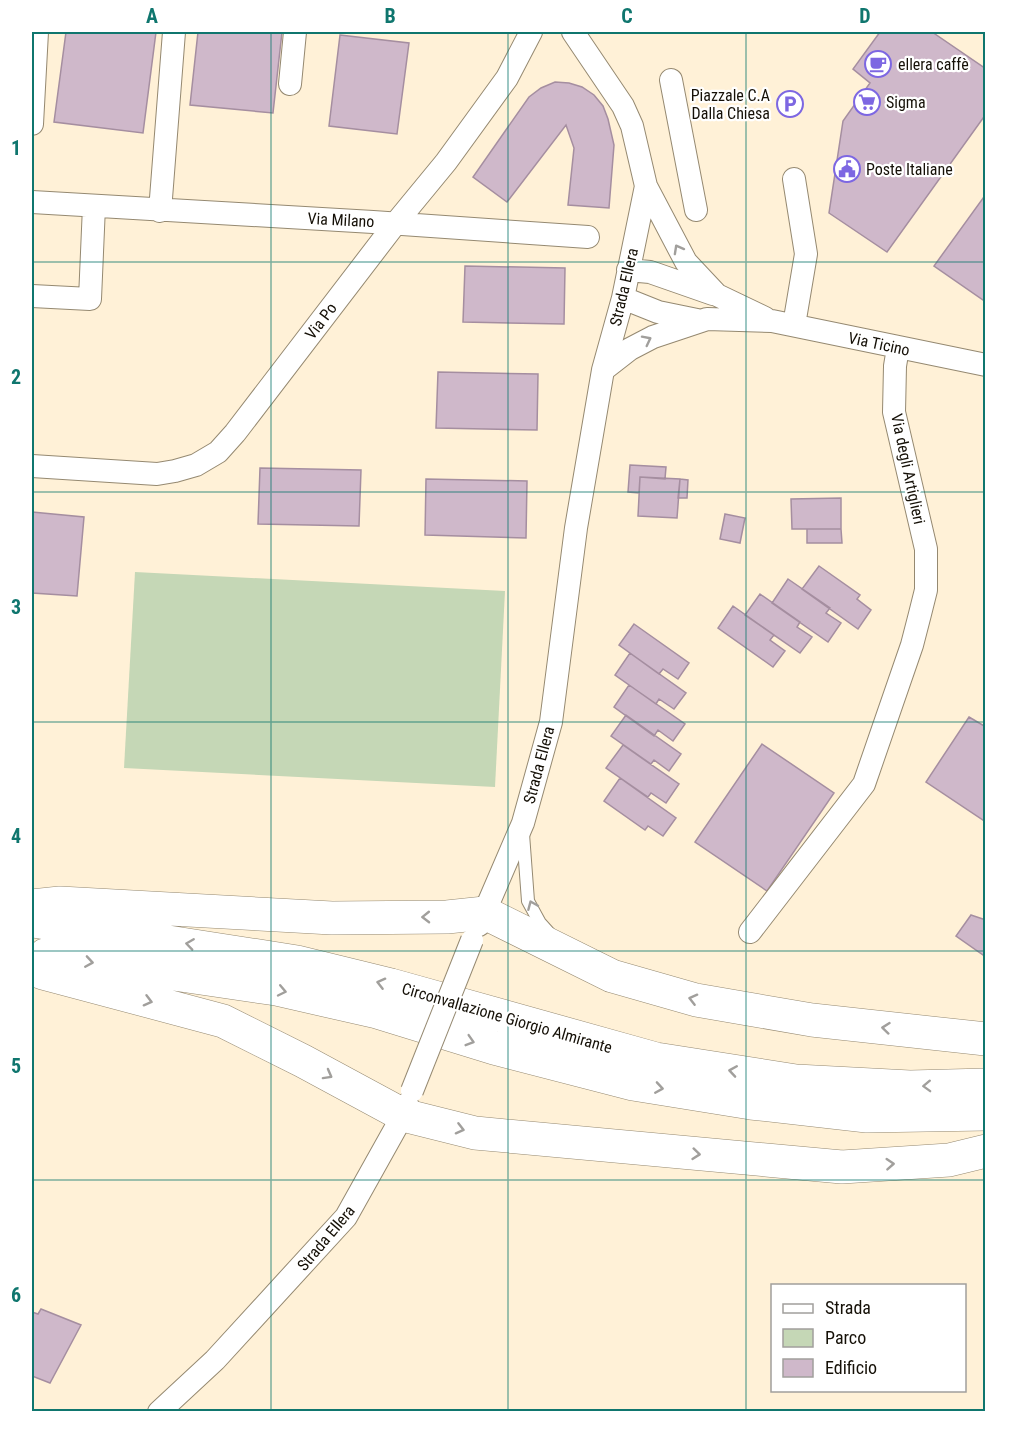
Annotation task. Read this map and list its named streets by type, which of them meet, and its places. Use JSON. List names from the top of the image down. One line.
{"streets":{"highway":["Circonvallazione Giorgio Almirante"],"street":["Via Milano","Strada Ellera","Via Po","Via Ticino","Via degli Artiglieri"]},"crossings":[["Via Milano","Via Po"],["Via Ticino","Via degli Artiglieri"]],"places":{"cafe":["ellera caffè"],"supermarket":["Sigma"],"parking":["Piazzale C.A Dalla Chiesa"],"public building":["Poste Italiane"]},"legend":["Strada","Parco","Edificio"],"grid":{"columns":["A","B","C","D"],"rows":["1","2","3","4","5","6"]}}
